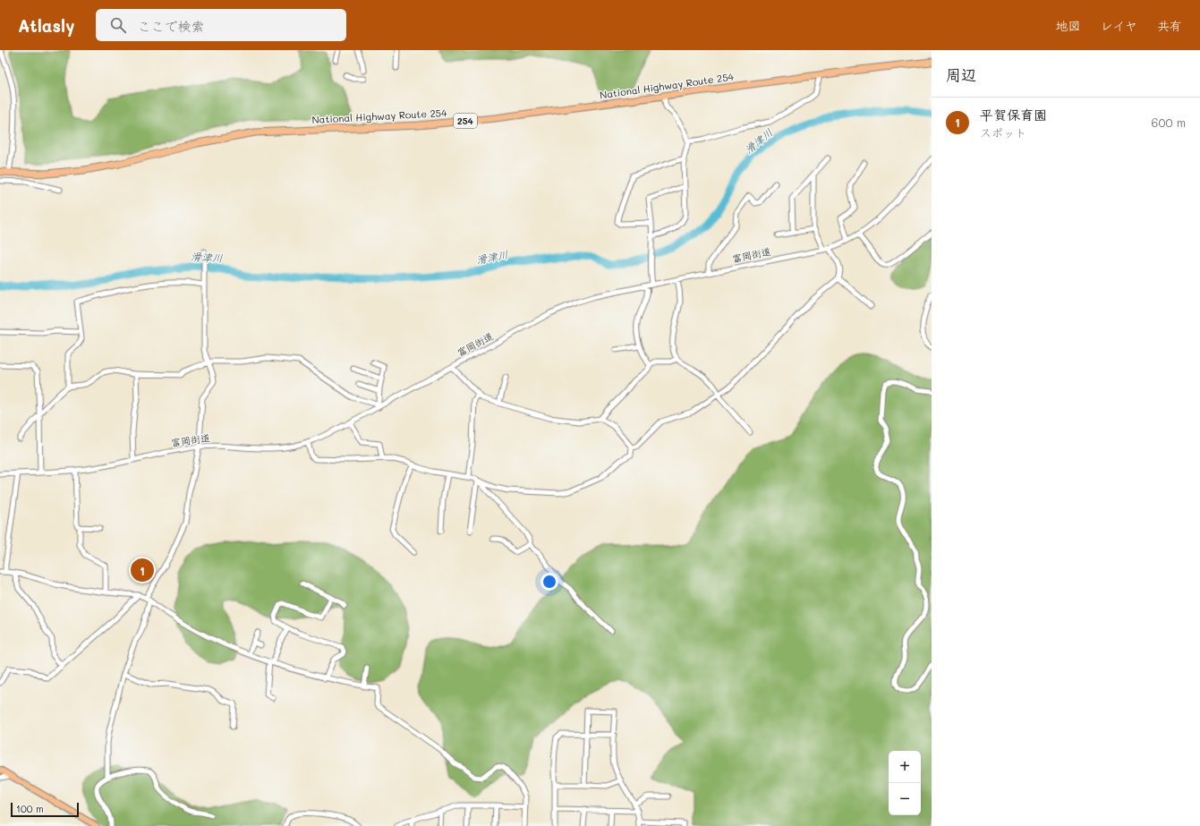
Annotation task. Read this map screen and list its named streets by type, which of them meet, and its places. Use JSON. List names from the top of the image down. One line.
{"streets":{"highway":["National Highway Route 254","254"],"street":["富岡街道"]},"water":["滑津川"],"scale_bar":"100 m","page":{"header":"Atlasly","search":"ここで検索","nav":["地図","レイヤ","共有"],"heading":"周辺","list":[{"mark":"1","name":"平賀保育園","note":"スポット","value":"600 m"}],"pins":"1","map_buttons":["+","−"],"scale":"100 m"}}
